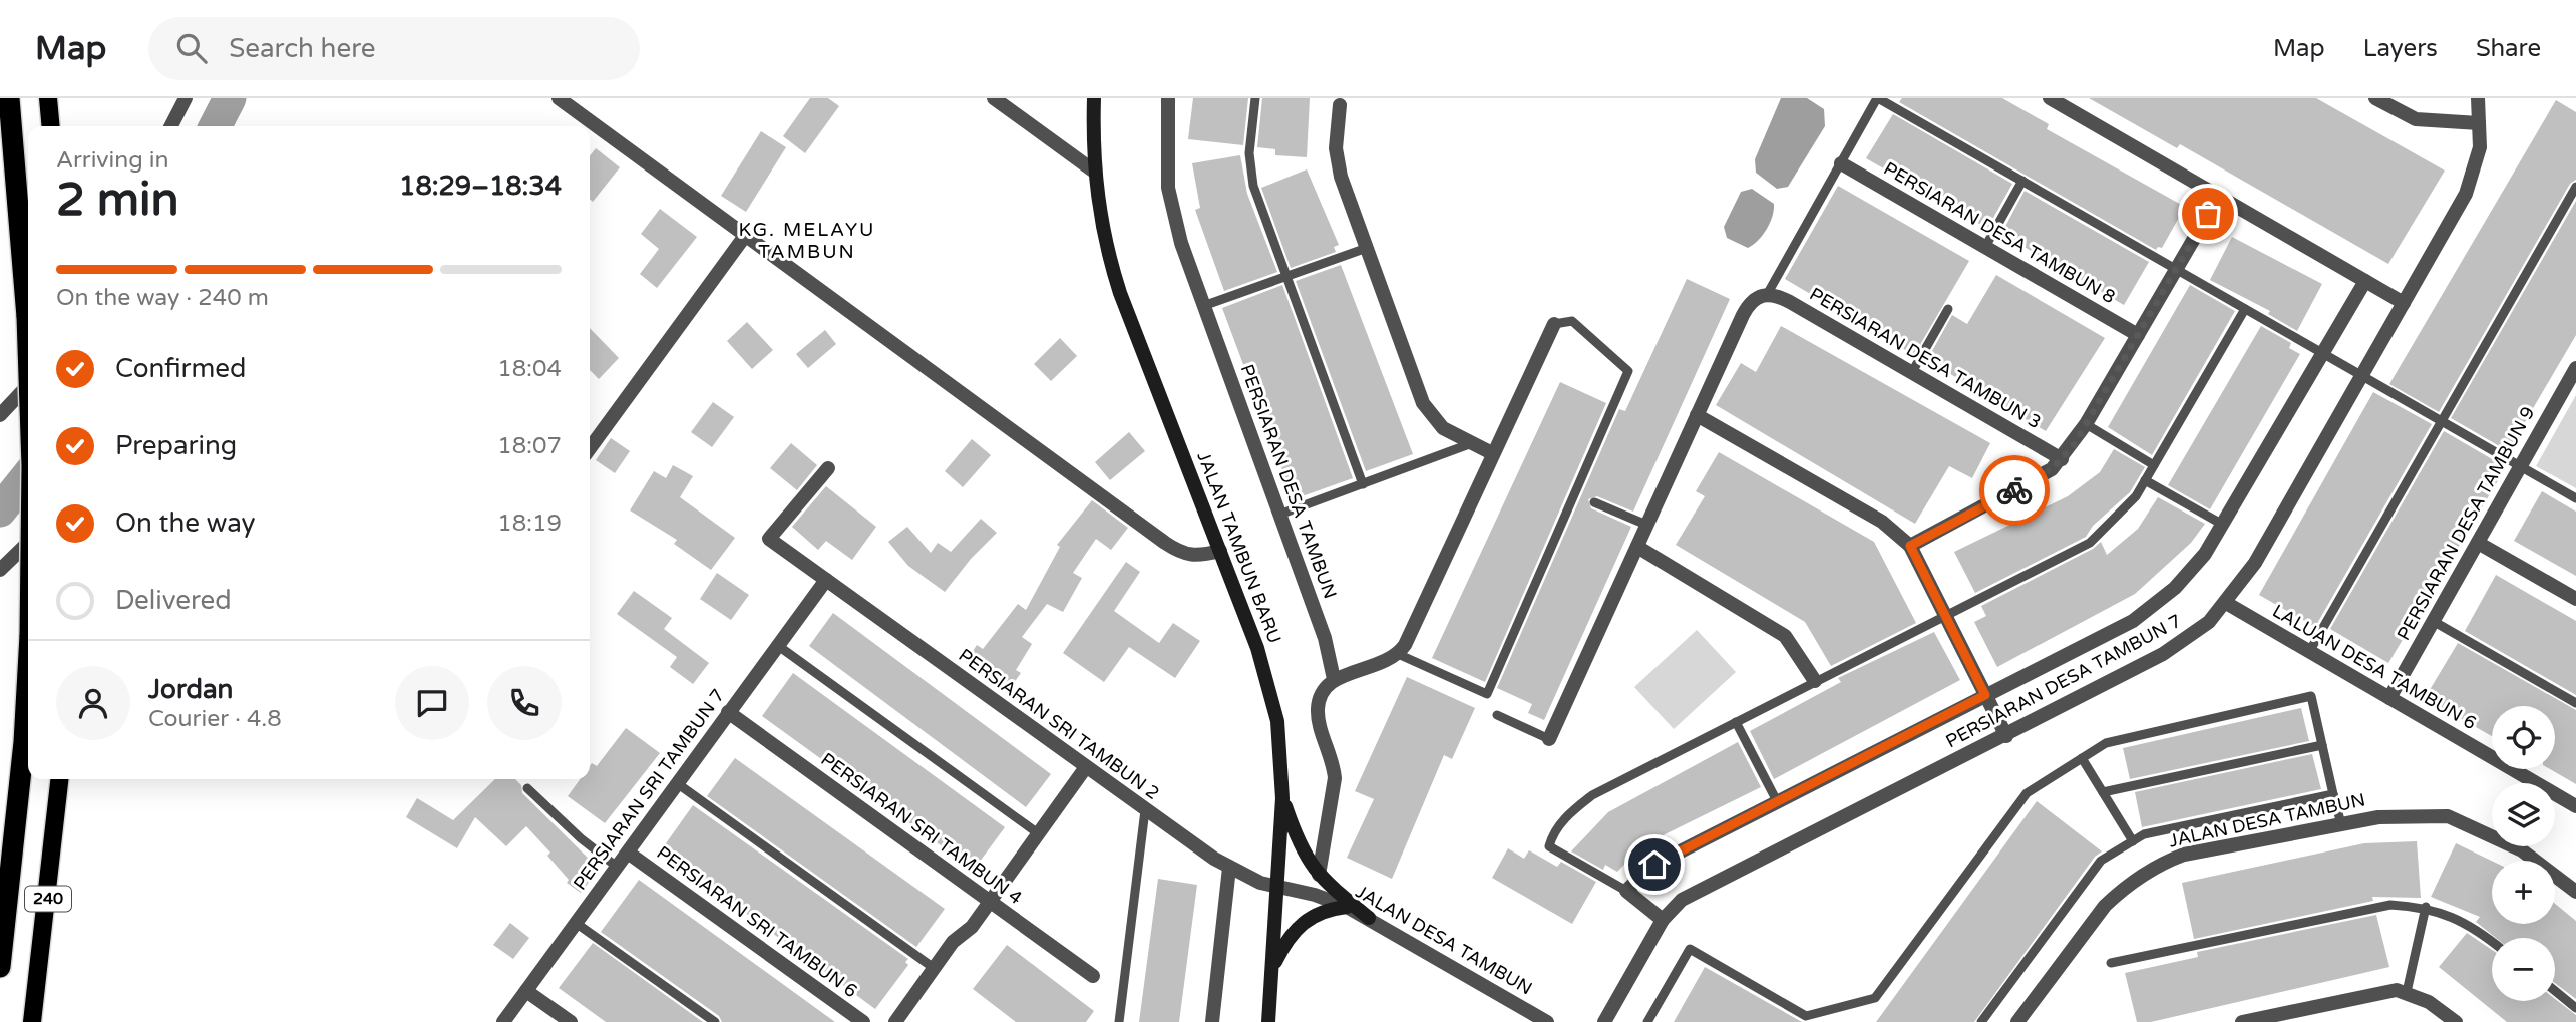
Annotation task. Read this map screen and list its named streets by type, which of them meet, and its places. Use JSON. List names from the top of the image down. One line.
{"streets":{"main road":["JALAN TAMBUN BARU","240"],"street":["PERSIARAN DESA TAMBUN 8","PERSIARAN DESA TAMBUN 3","PERSIARAN DESA TAMBUN","PERSIARAN DESA TAMBUN 9","LALUAN DESA TAMBUN 6","PERSIARAN DESA TAMBUN 7","PERSIARAN SRI TAMBUN 2","PERSIARAN SRI TAMBUN 7","JALAN DESA TAMBUN","PERSIARAN SRI TAMBUN 4","PERSIARAN SRI TAMBUN 6"]},"crossings":[["PERSIARAN DESA TAMBUN 9","LALUAN DESA TAMBUN 6"],["JALAN TAMBUN BARU","PERSIARAN SRI TAMBUN 2"],["JALAN TAMBUN BARU","JALAN DESA TAMBUN"],["LALUAN DESA TAMBUN 6","PERSIARAN DESA TAMBUN 7"],["PERSIARAN SRI TAMBUN 2","PERSIARAN SRI TAMBUN 7"],["PERSIARAN SRI TAMBUN 2","JALAN DESA TAMBUN"],["PERSIARAN SRI TAMBUN 7","PERSIARAN SRI TAMBUN 4"],["PERSIARAN SRI TAMBUN 7","PERSIARAN SRI TAMBUN 6"]],"districts":["KG. MELAYU TAMBUN"],"page":{"header":"Map","search":"Search here","nav":["Map","Layers","Share"],"heading":["2 min","Arriving in","18:29–18:34"],"panel":["Jordan","Courier · 4.8"],"bar":"On the way · 240 m","list":[["Confirmed","18:04"],["Preparing","18:07"],["On the way","18:19"],"Delivered"],"map_buttons":["+","−"]}}
